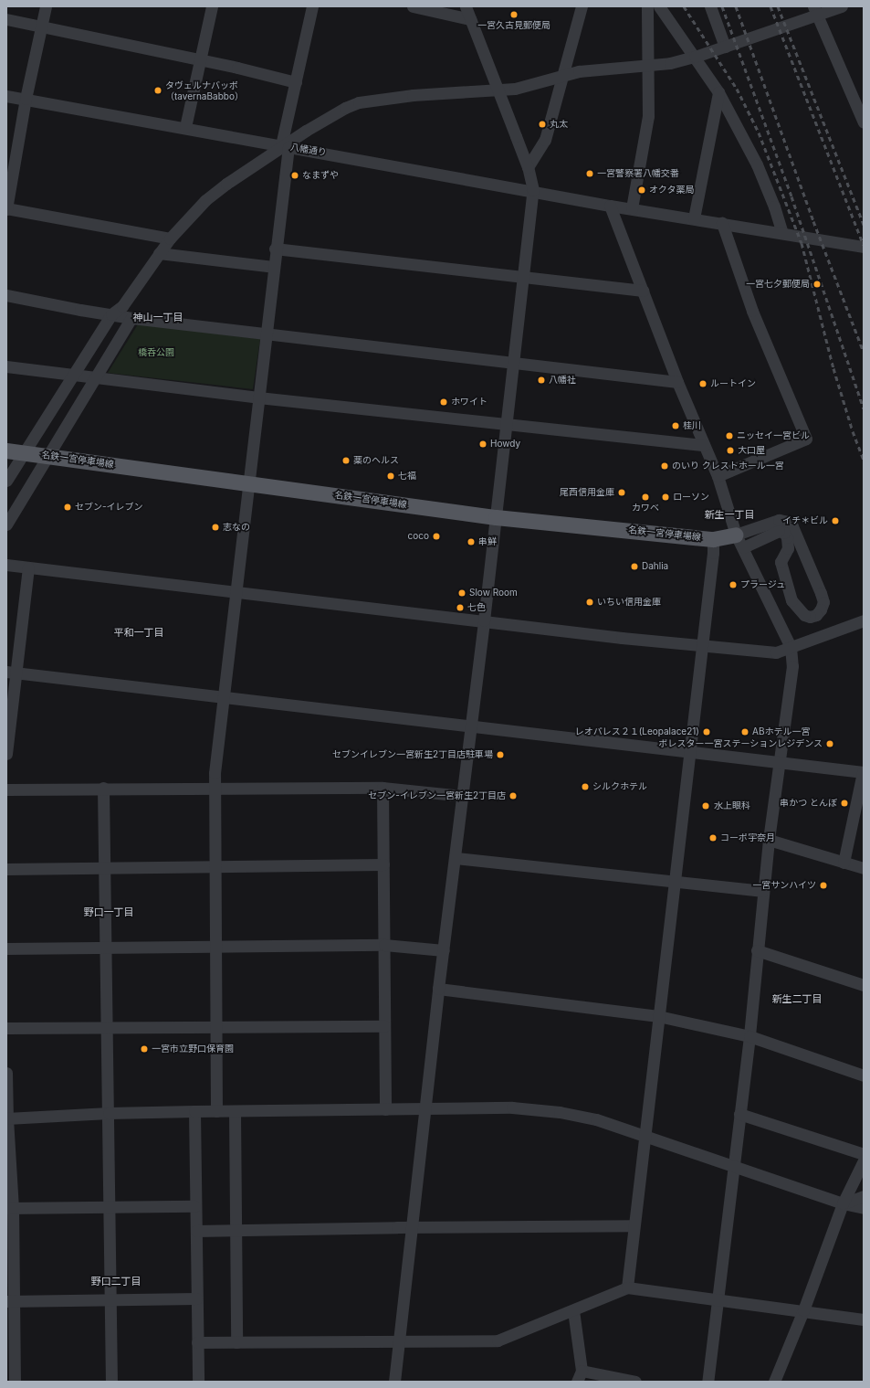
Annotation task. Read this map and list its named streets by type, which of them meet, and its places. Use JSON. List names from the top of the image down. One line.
{"streets":{"main road":["名鉄一宮停車場線"],"street":["八幡通り"]},"districts":["神山一丁目","新生一丁目","平和一丁目","野口一丁目","新生二丁目","野口二丁目"],"parks":["橋呑公園"],"places":["一宮久古見郵便局","タヴェルナバッボ （tavernaBabbo）","丸太","一宮警察署八幡交番","なまずや","オクタ薬局","一宮七夕郵便局","八幡社","ルートイン","ホワイト","桂川","ニッセイ一宮ビル","Howdy","大口屋","薬のヘルス","のいり クレストホール一宮","七福","尾西信用金庫","カワベ","ローソン","セブン-イレブン","イチ＊ビル","志なの","coco","串鮮","Dahlia","プラージュ","Slow Room","いちい信用金庫","七色","レオパレス２１(Leopalace21)","ABホテル一宮","ポレスター一宮ステーションレジデンス","セブンイレブン一宮新生2丁目店駐車場","シルクホテル","セブン-イレブン一宮新生2丁目店","串かつ とんぼ","水上眼科","コーポ宇奈月","一宮サンハイツ","一宮市立野口保育園"]}
